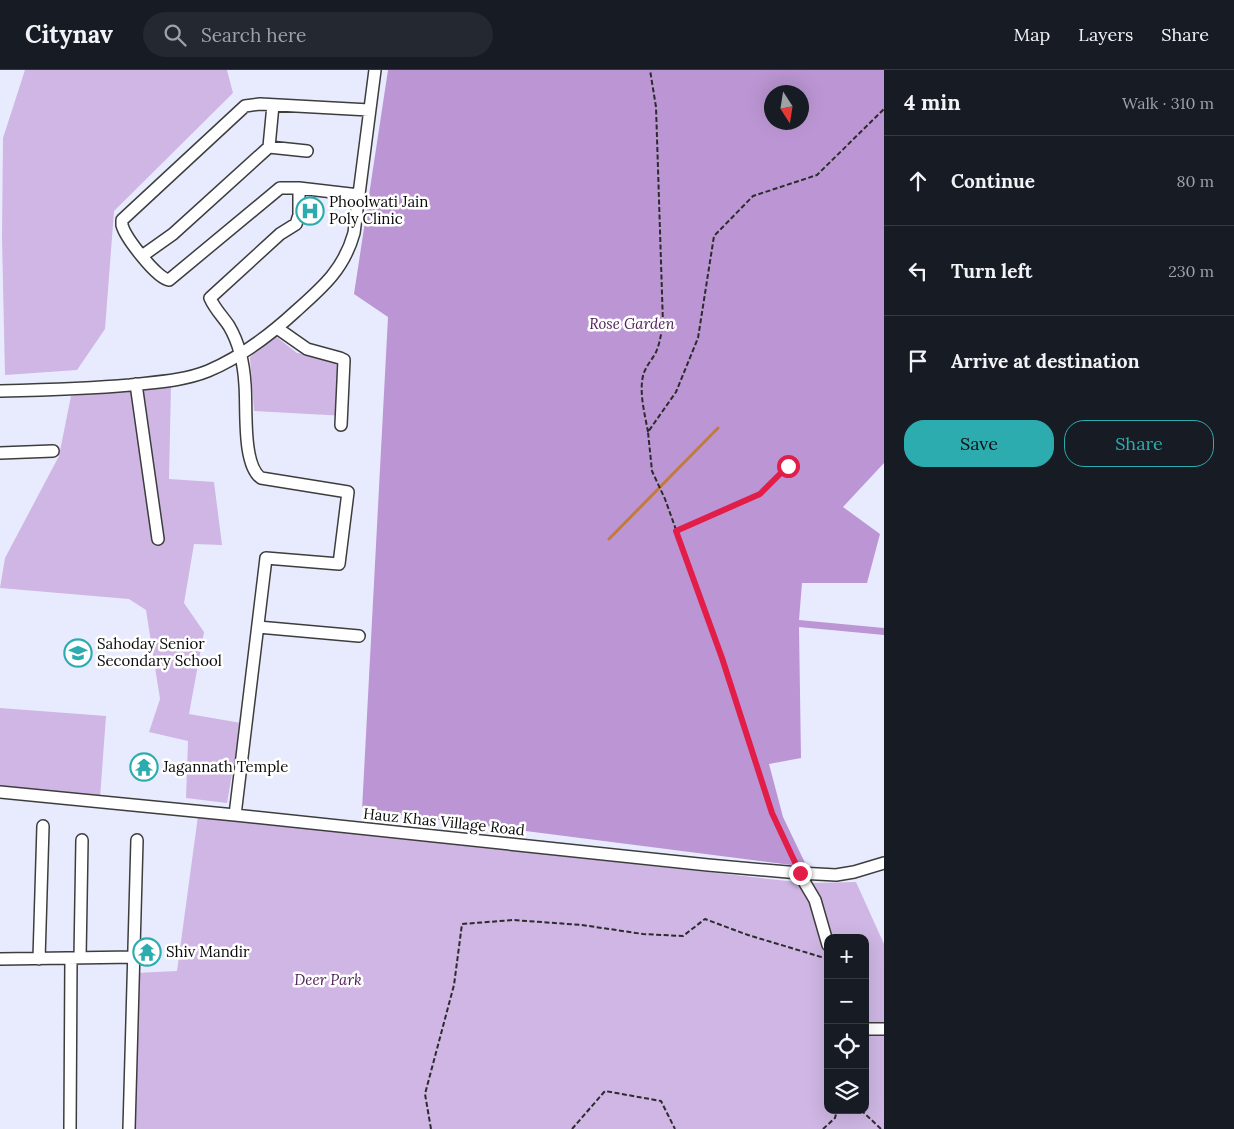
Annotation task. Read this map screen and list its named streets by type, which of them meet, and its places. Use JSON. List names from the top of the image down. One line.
{"streets":{"street":["Hauz Khas Village Road"]},"parks":["Rose Garden","Deer Park"],"places":{"hospital":["Phoolwati Jain Poly Clinic"],"school or university":["Sahoday Senior Secondary School"],"temple":["Jagannath Temple","Shiv Mandir"]},"north":"bottom","page":{"header":"Citynav","search":"Search here","nav":["Map","Layers","Share"],"heading":["4 min","Walk · 310 m"],"list":[["Continue","80 m"],["Turn left","230 m"],"Arrive at destination"],"buttons":["Save","Share"],"map_buttons":["+","−"]}}
